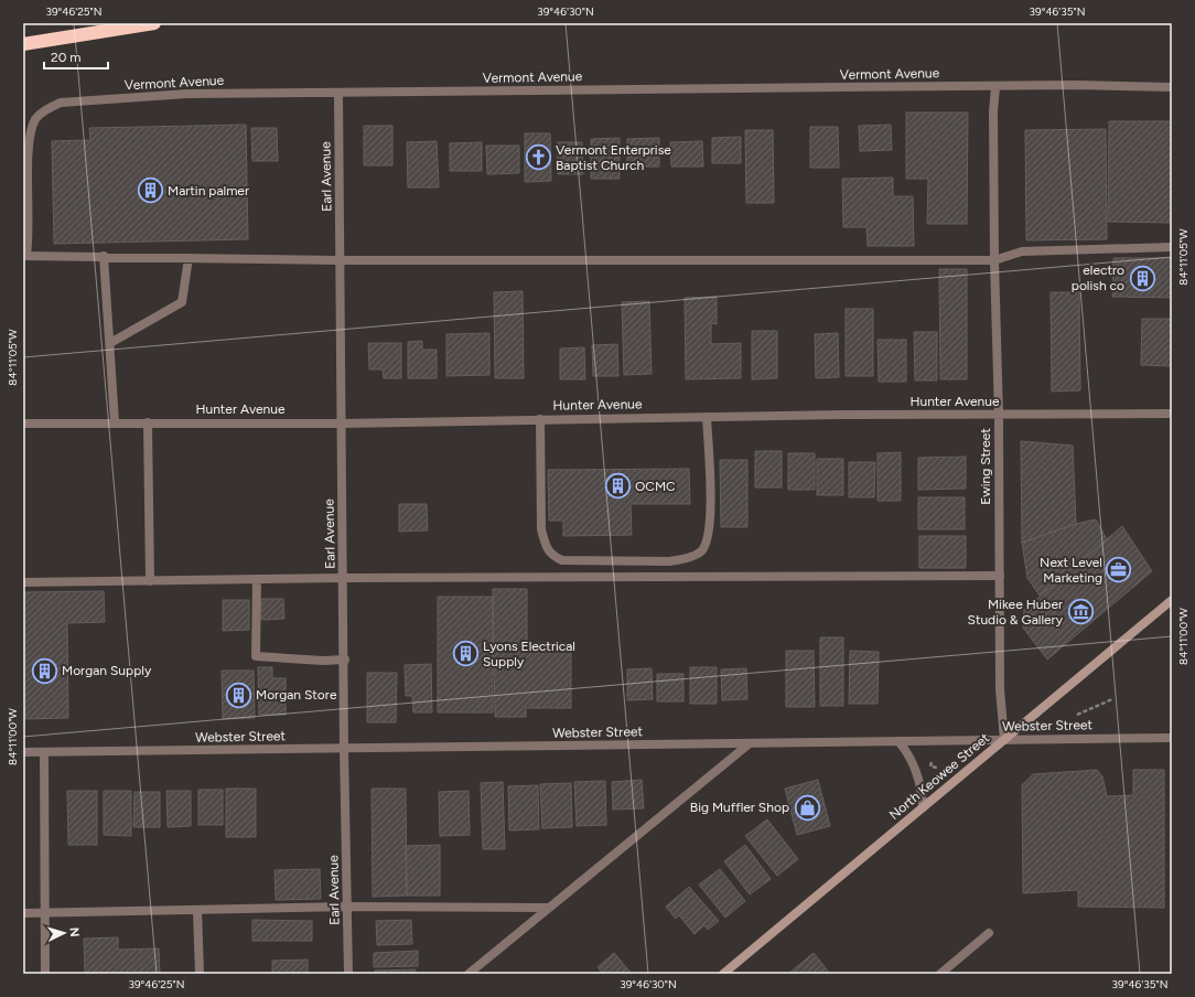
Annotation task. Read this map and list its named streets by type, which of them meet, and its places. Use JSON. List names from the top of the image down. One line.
{"streets":{"main road":["North Keowee Street"],"street":["Vermont Avenue","Earl Avenue","Hunter Avenue","Ewing Street","Webster Street"]},"crossings":[["Vermont Avenue","Earl Avenue"],["Vermont Avenue","Ewing Street"],["Earl Avenue","Hunter Avenue"],["Earl Avenue","Webster Street"],["Hunter Avenue","Ewing Street"],["Ewing Street","Webster Street"],["Ewing Street","North Keowee Street"],["Webster Street","North Keowee Street"]],"places":{"church":["Vermont Enterprise Baptist Church"],"building":["Martin palmer","electro polish co","OCMC","Lyons Electrical Supply","Morgan Supply","Morgan Store"],"office":["Next Level Marketing"],"museum":["Mikee Huber Studio & Gallery"],"shop":["Big Muffler Shop"]},"scale_bar":"20 m","north":"right","coordinates":["39°46'25\"N","39°46'30\"N","39°46'35\"N","84°11'05\"W","84°11'00\"W"]}
